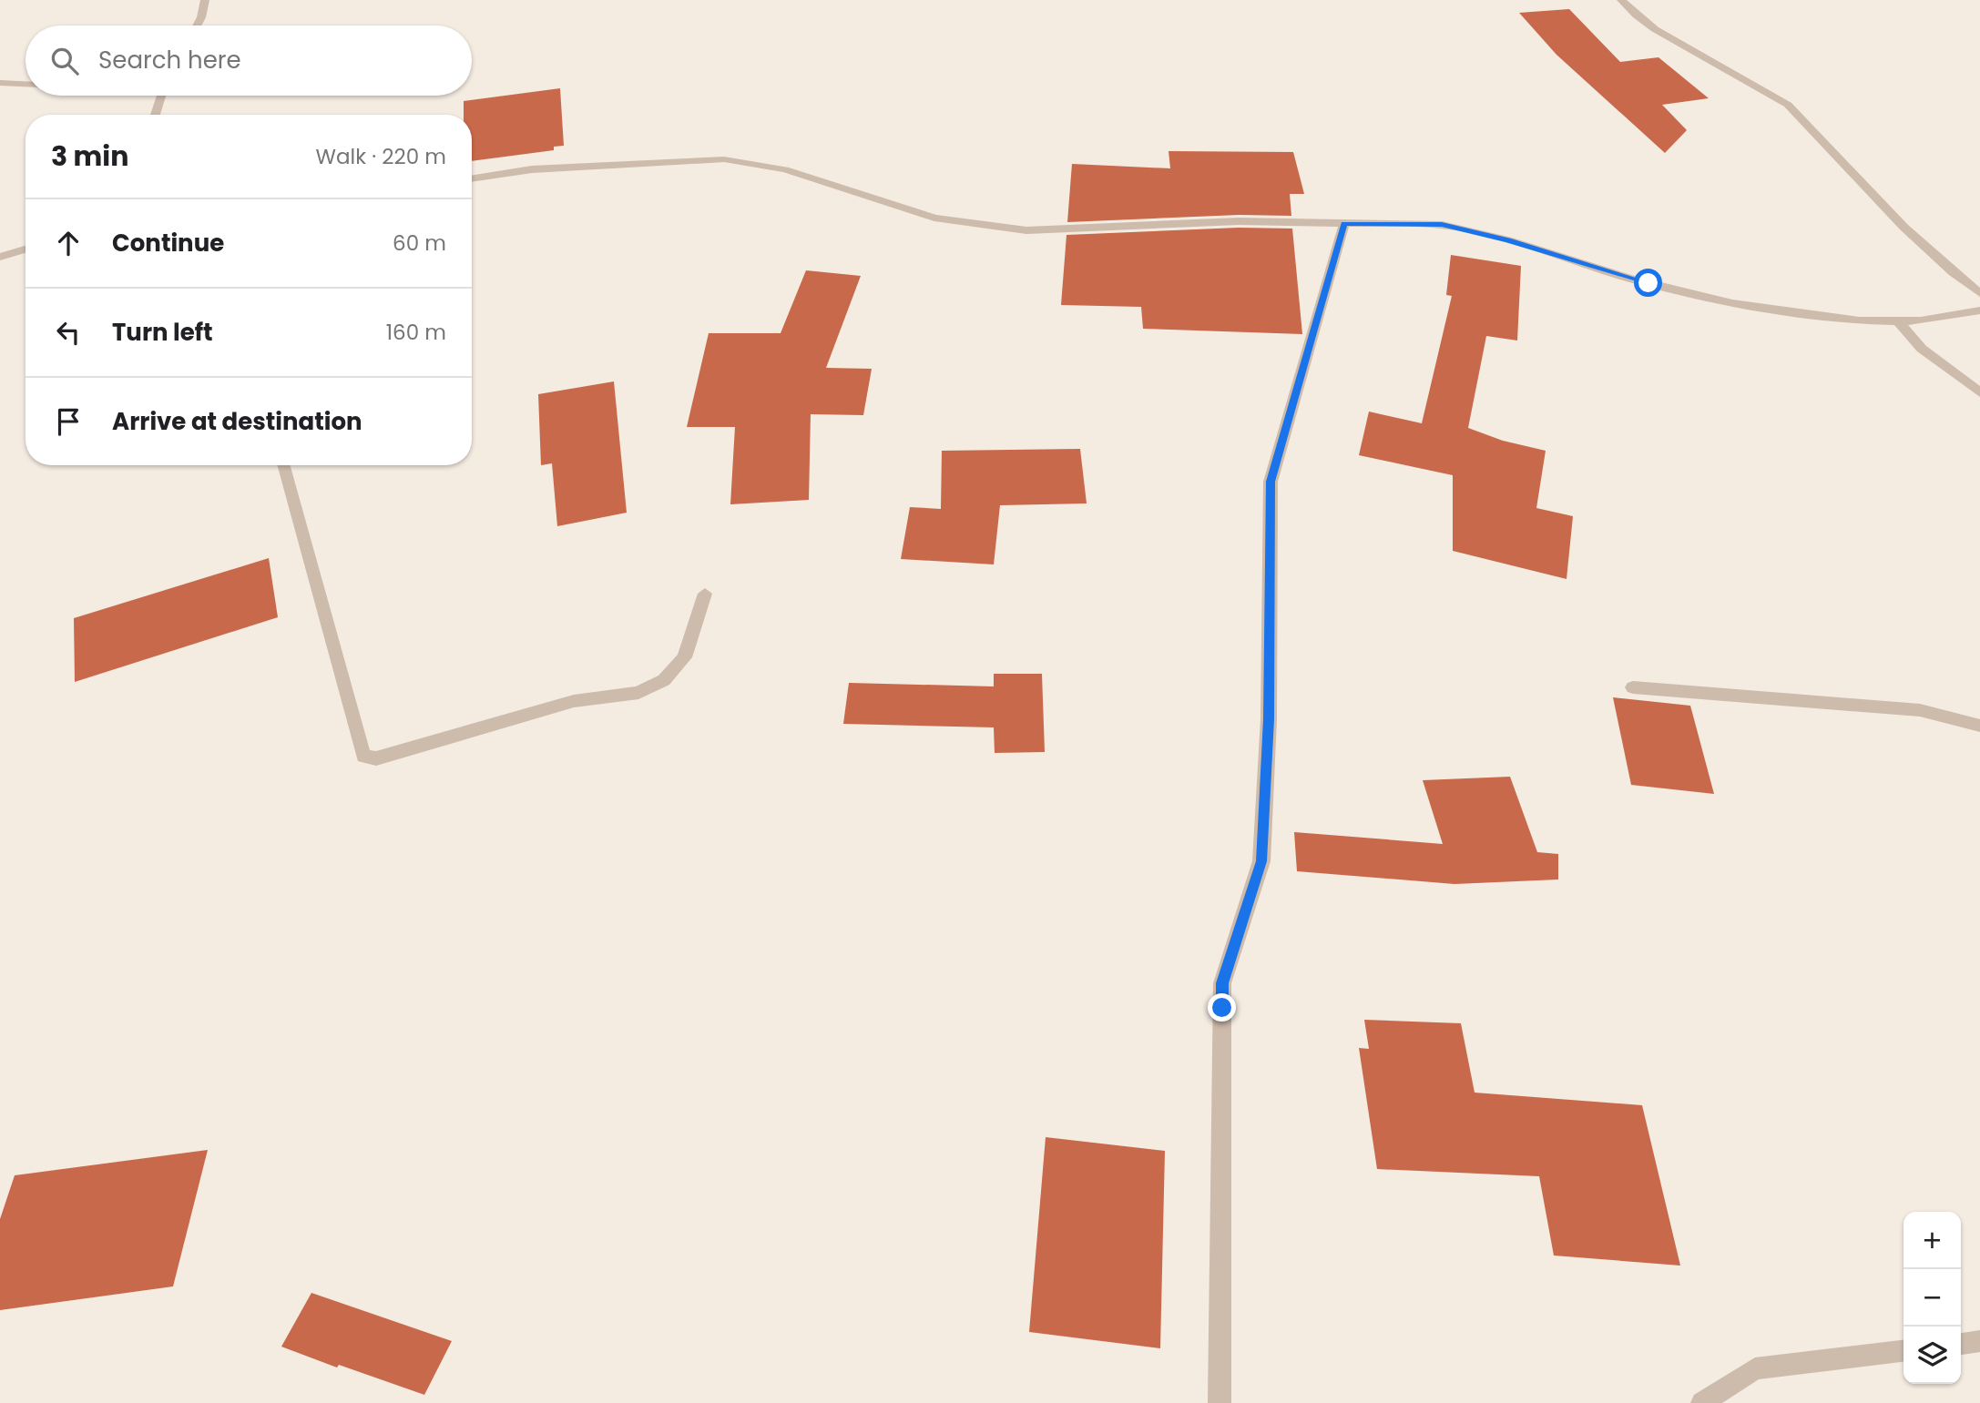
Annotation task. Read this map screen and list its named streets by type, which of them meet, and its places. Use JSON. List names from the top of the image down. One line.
{"page":{"search":"Search here","heading":["3 min","Walk · 220 m"],"list":[["Continue","60 m"],["Turn left","160 m"],"Arrive at destination"],"map_buttons":["+","−"]}}
